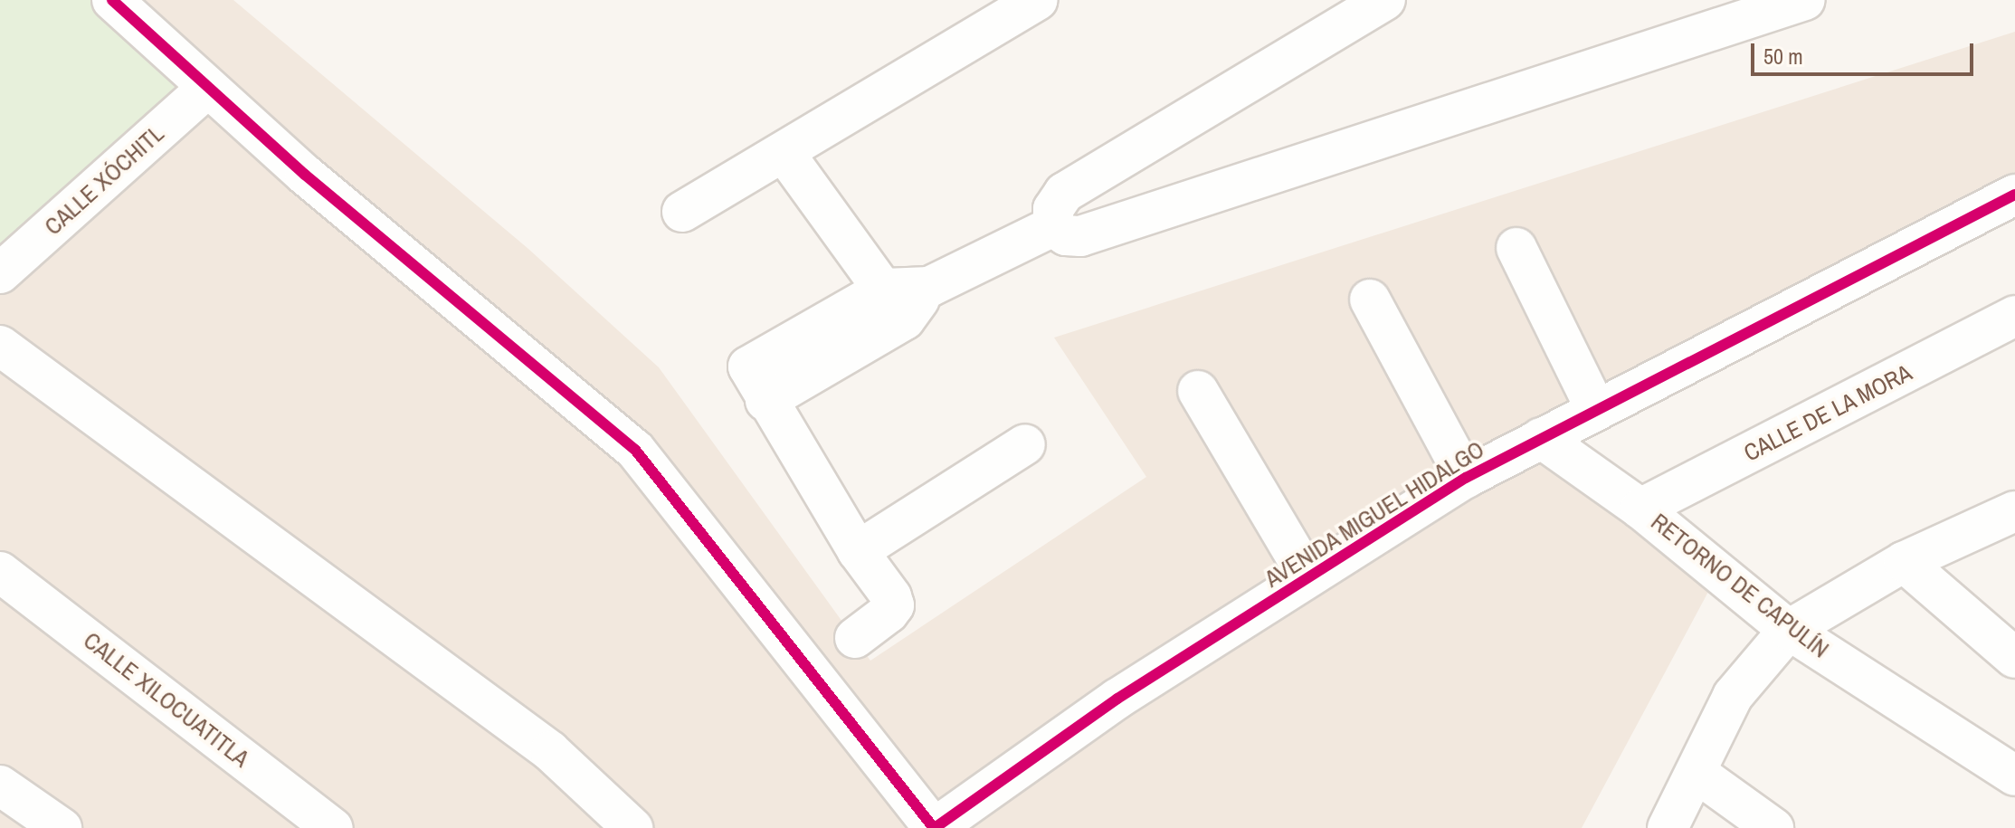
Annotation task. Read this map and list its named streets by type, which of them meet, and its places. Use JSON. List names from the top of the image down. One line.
{"streets":{"street":["CALLE XÓCHITL","CALLE DE LA MORA","AVENIDA MIGUEL HIDALGO","RETORNO DE CAPULÍN","CALLE XILOCUATITLA"]},"crossings":[["CALLE DE LA MORA","RETORNO DE CAPULÍN"],["AVENIDA MIGUEL HIDALGO","RETORNO DE CAPULÍN"]],"scale_bar":"50 m"}
